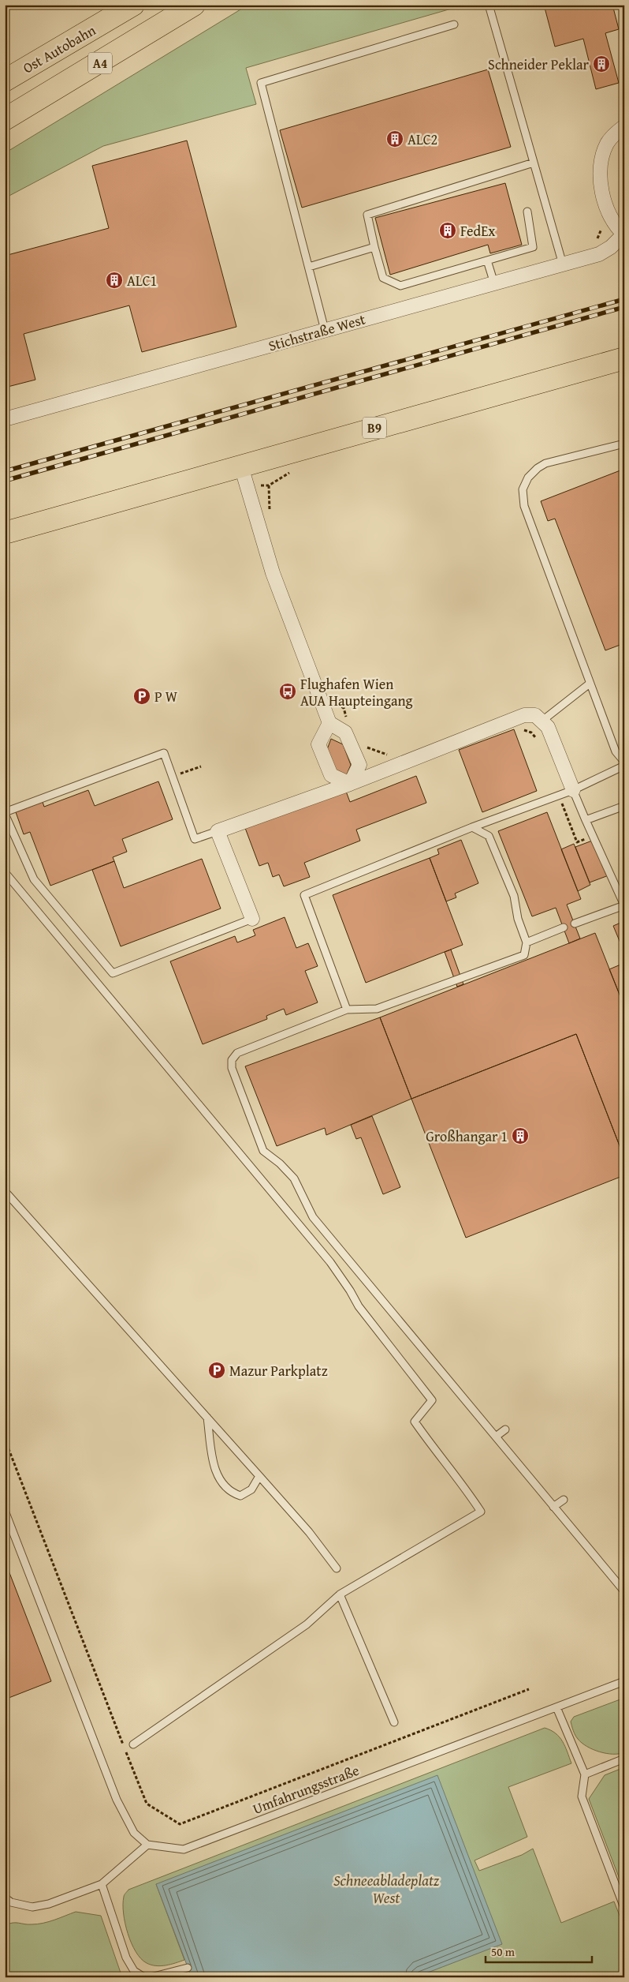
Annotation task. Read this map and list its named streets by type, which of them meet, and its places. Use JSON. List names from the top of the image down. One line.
{"streets":{"main road":["Ost Autobahn","A4","B9"],"street":["Stichstraße West"],"lane":["Umfahrungsstraße"]},"water":["Schneeabladeplatz West"],"places":{"building":["Schneider Peklar","ALC2","FedEx","ALC1","Großhangar 1"],"bus stop":["Flughafen Wien AUA Haupteingang"],"parking":["P W","Mazur Parkplatz"]},"scale_bar":"50 m"}
